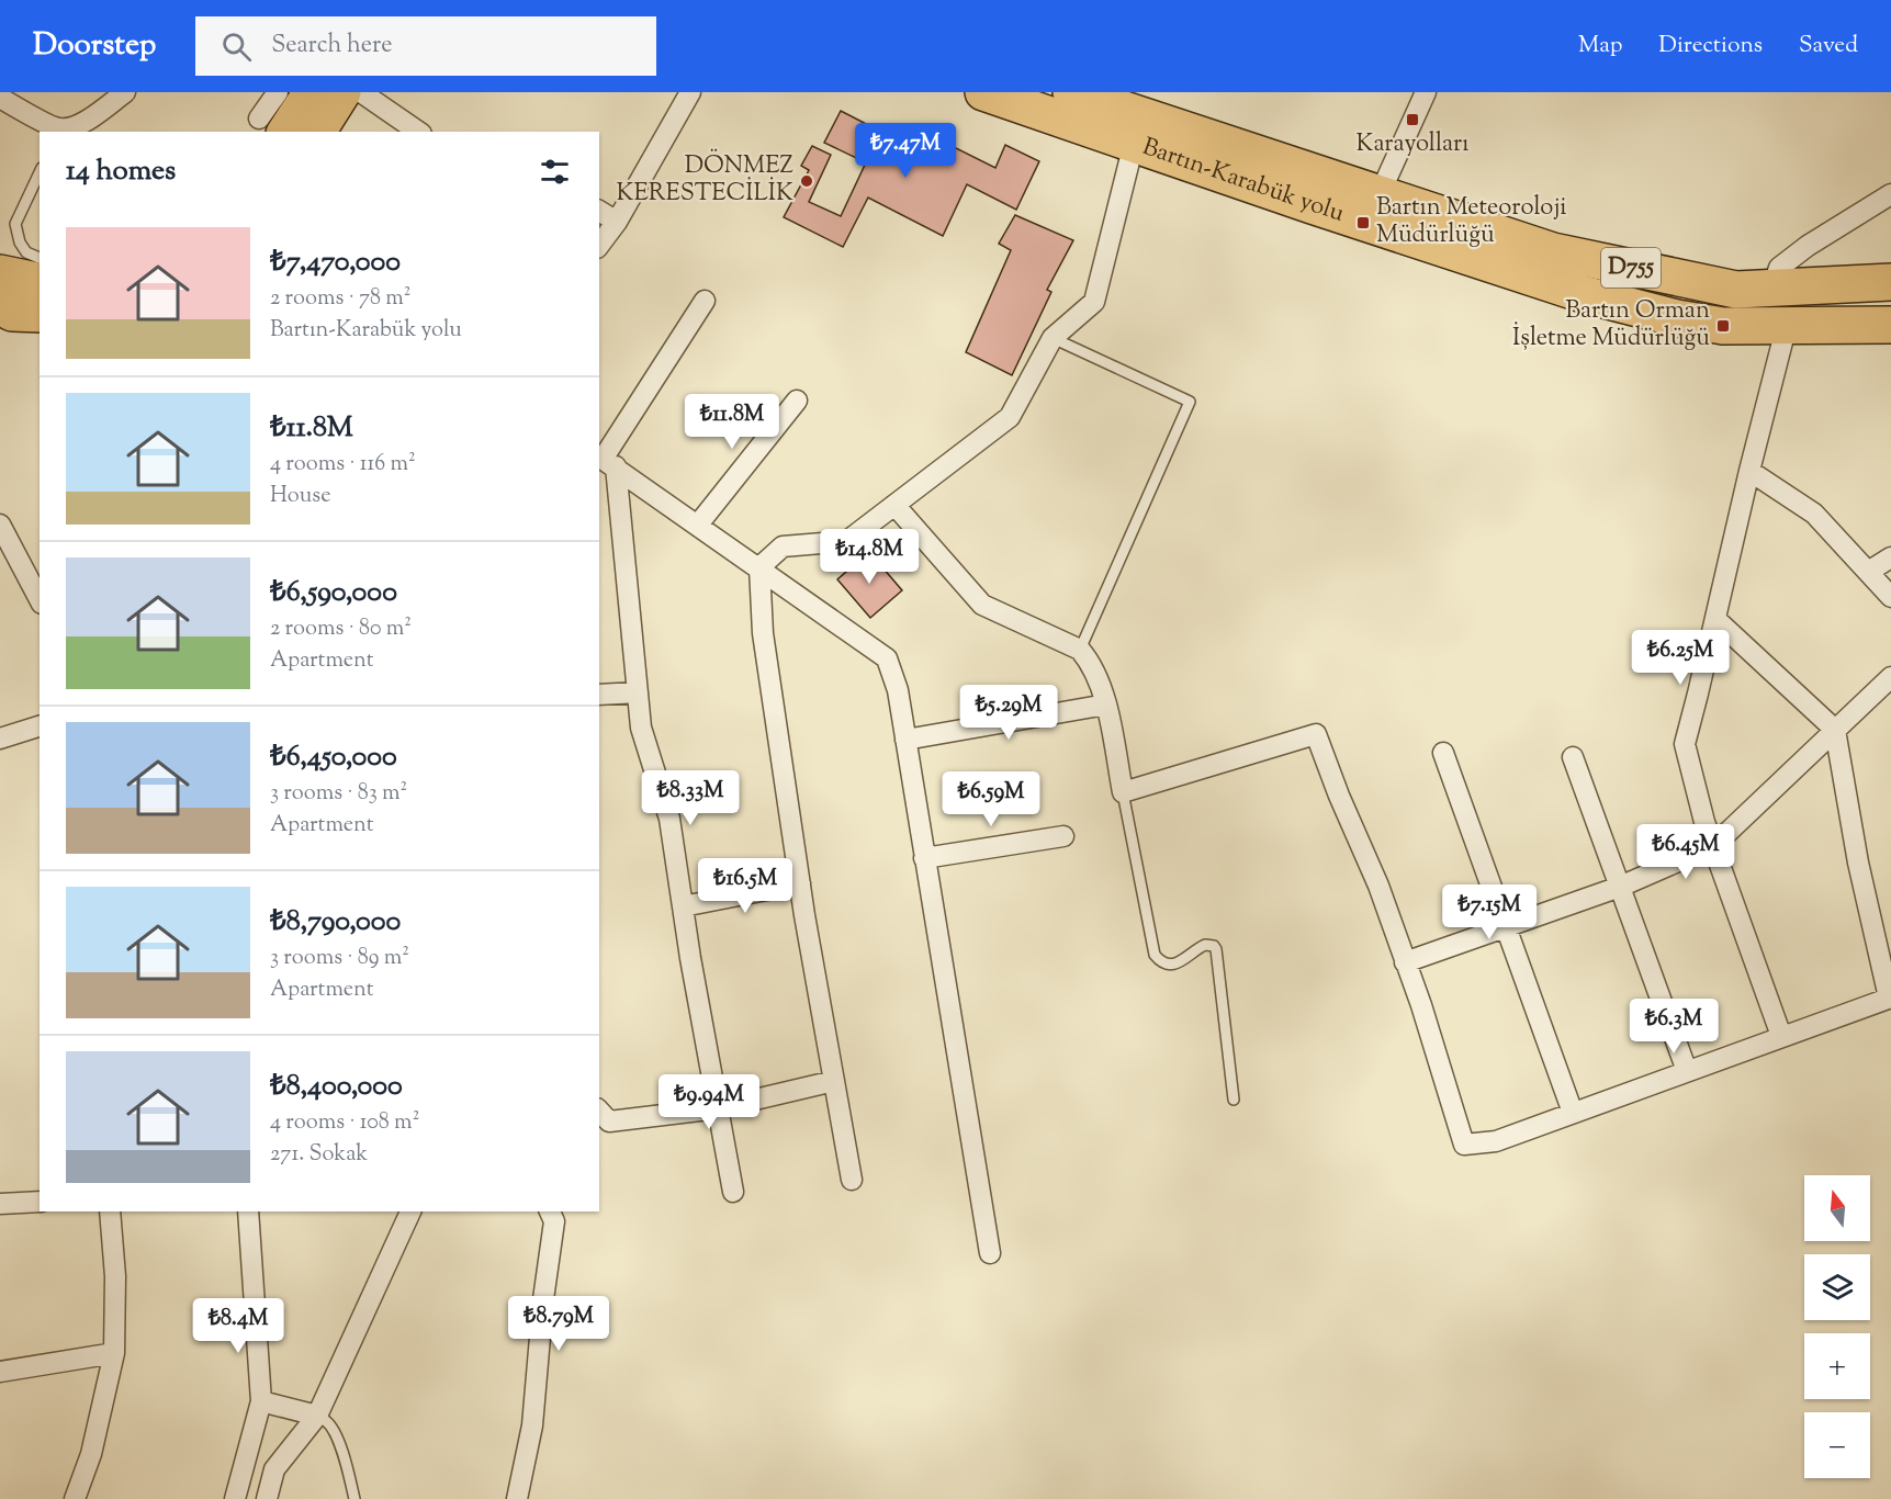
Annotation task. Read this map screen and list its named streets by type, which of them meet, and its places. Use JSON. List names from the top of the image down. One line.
{"streets":{"highway":["Bartın-Karabük yolu","D755"]},"places":{"transit":["Karayolları","Bartın Meteoroloji Müdürlüğü","Bartın Orman İşletme Müdürlüğü"],"other":["DÖNMEZ KERESTECİLİK"]},"north":"top","page":{"header":"Doorstep","search":"Search here","nav":["Map","Directions","Saved"],"price":["₺7.47M","₺11.8M","₺14.8M","₺6.25M","₺5.29M","₺8.33M","₺6.59M","₺6.45M","₺16.5M","₺7.15M","₺6.3M","₺9.94M","₺8.79M","₺8.4M"],"heading":"14 homes","list":[{"name":"₺7,470,000","note":"2 rooms · 78 m² · Bartın-Karabük yolu"},{"name":"₺11.8M","note":"4 rooms · 116 m² · House"},{"name":"₺6,590,000","note":"2 rooms · 80 m² · Apartment"},{"name":"₺6,450,000","note":"3 rooms · 83 m² · Apartment"},{"name":"₺8,790,000","note":"3 rooms · 89 m² · Apartment"},{"name":"₺8,400,000","note":"4 rooms · 108 m² · 271. Sokak"}],"map_buttons":["+","−"]}}
